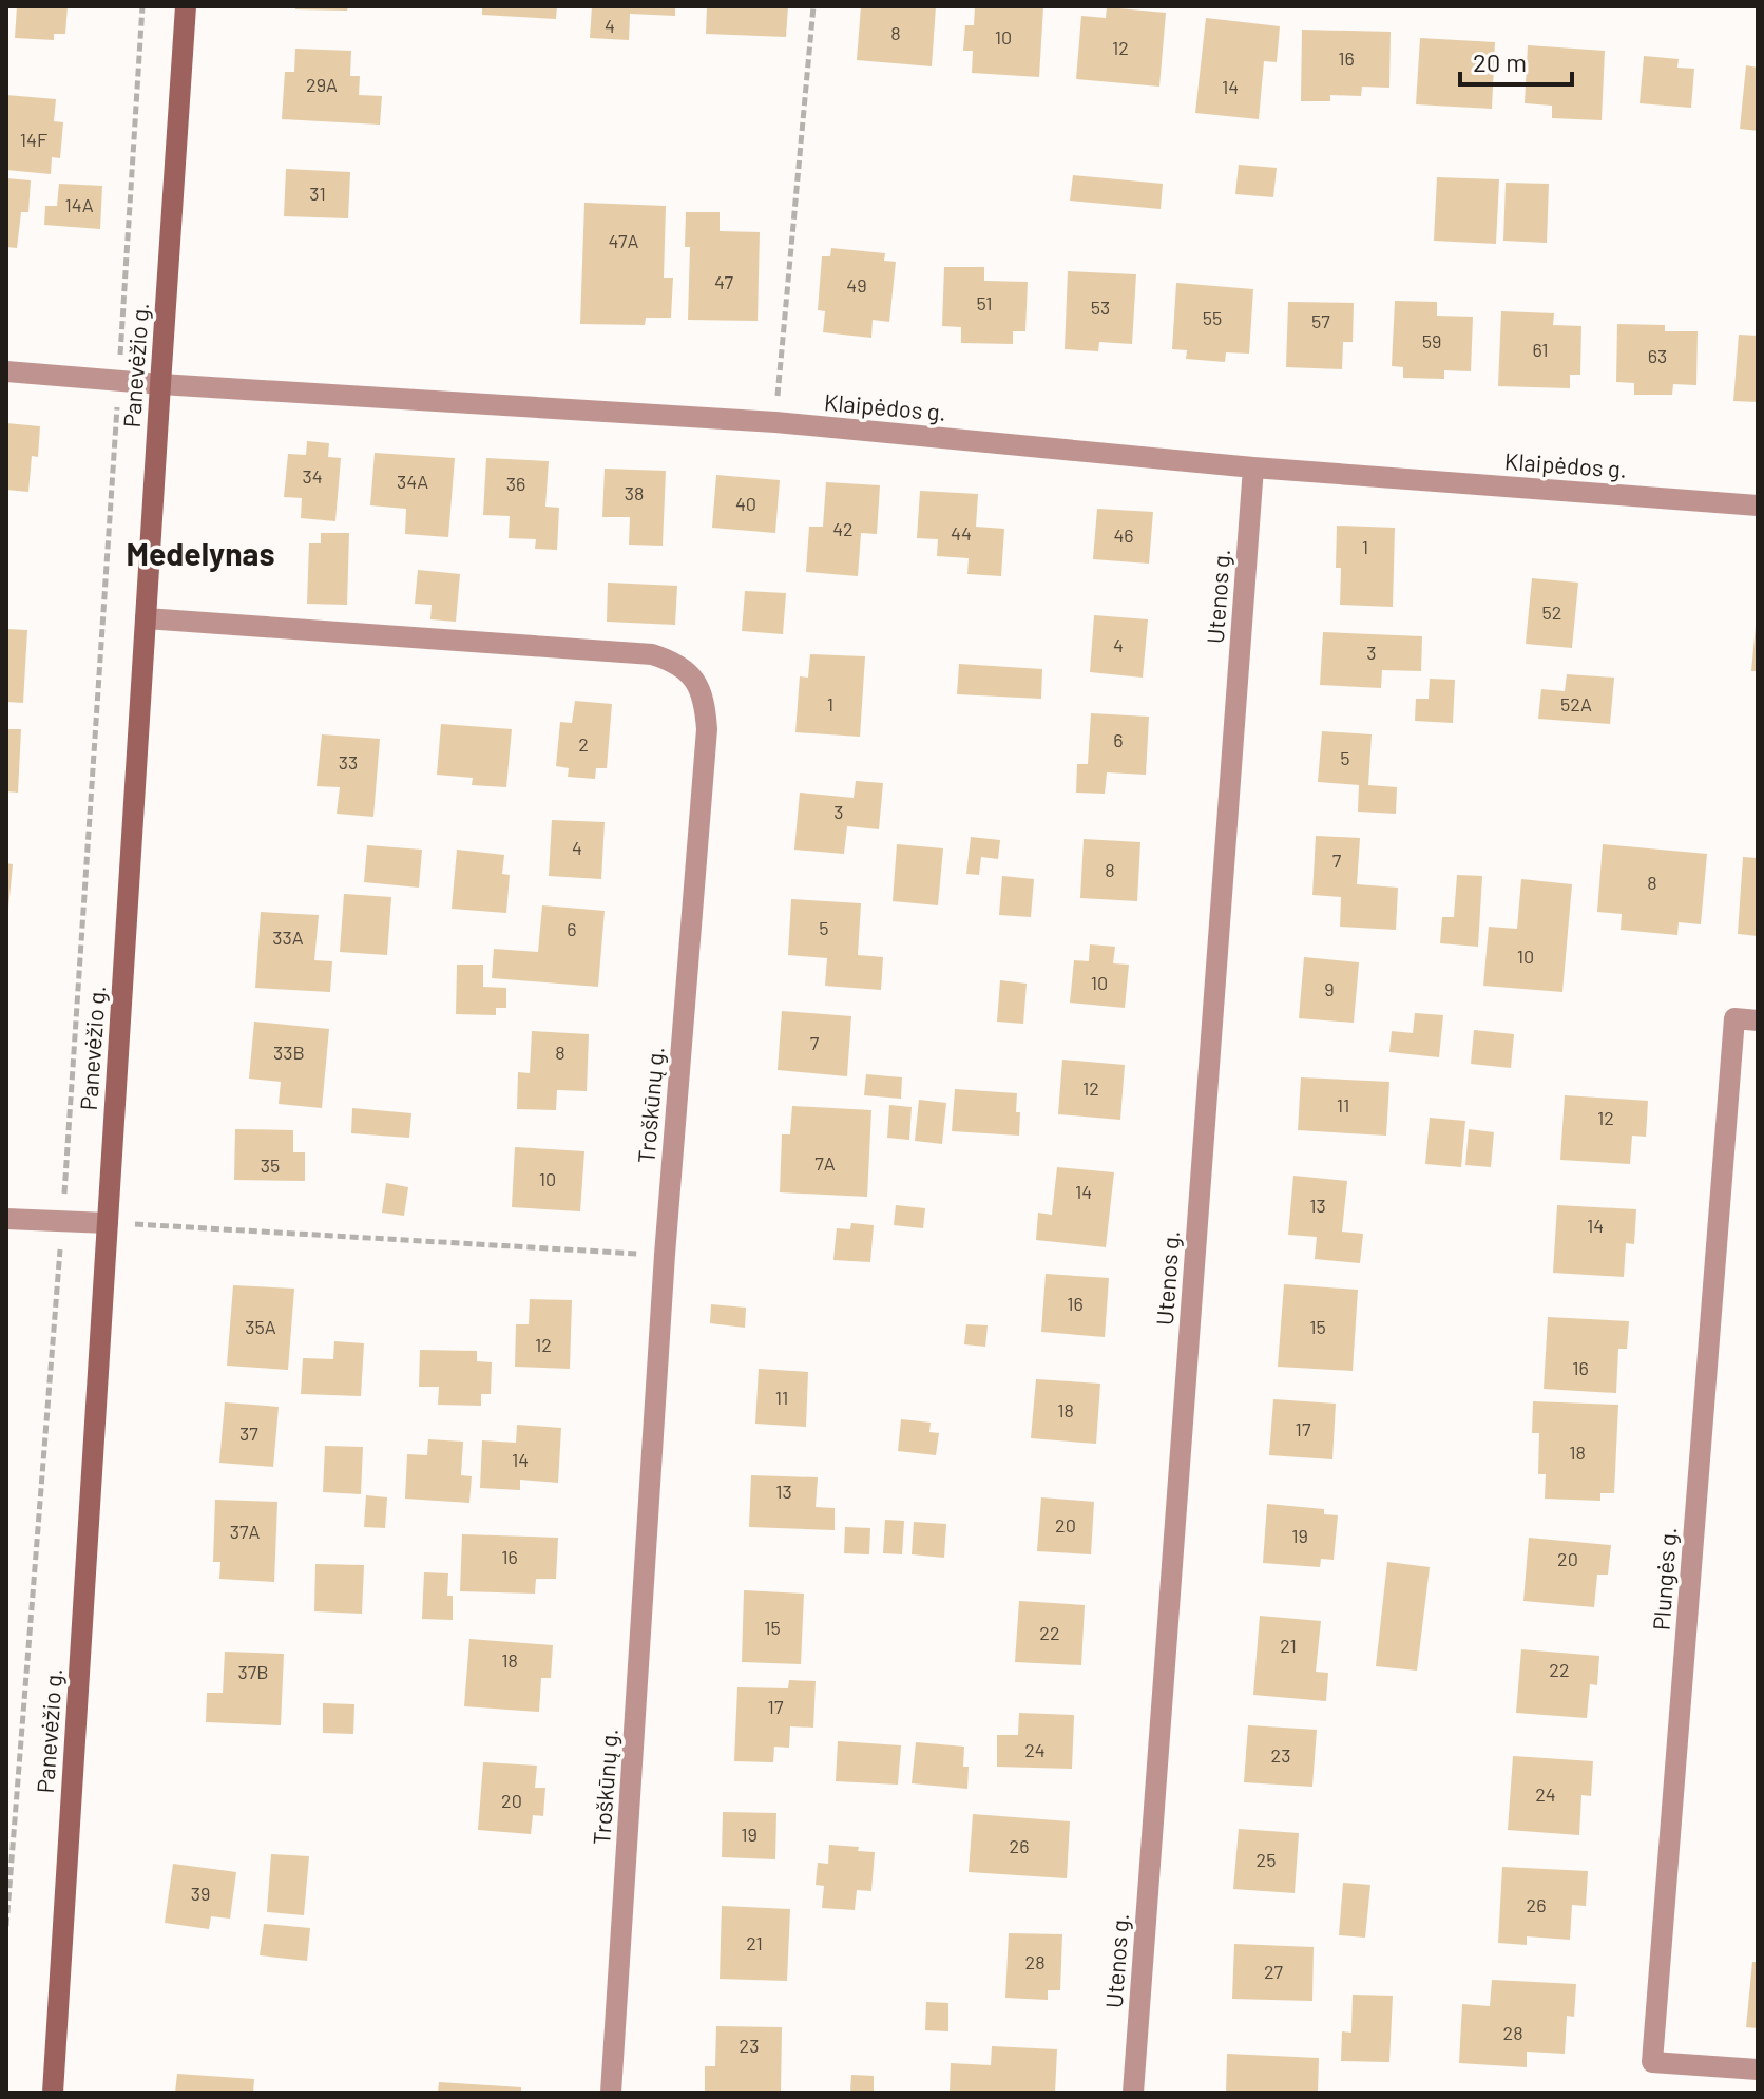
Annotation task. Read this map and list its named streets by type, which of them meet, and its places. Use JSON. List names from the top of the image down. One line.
{"streets":{"street":["Panevėžio g.","Klaipėdos g.","Utenos g.","Troškūnų g.","Plungės g."]},"crossings":[["Panevėžio g.","Klaipėdos g."],["Panevėžio g.","Troškūnų g."],["Klaipėdos g.","Utenos g."]],"districts":["Medelynas"],"house_numbers":["4","8","10","12","16","29A","14","14F","31","14A","47A","47","49","51","53","55","57","59","61","63","34","34A","36","38","40","42","44","46","1","52","4","3","1","52A","6","2","5","33","3","4","7","8","8","5","6","33A","10","10","9","7","33B","8","12","11","12","7A","35","10","14","13","14","16","35A","15","12","16","11","18","17","37","18","14","13","20","37A","19","16","20","15","22","21","18","22","37B","17","24","23","24","20","19","26","25","39","26","21","28","27","28","23"],"scale_bar":"20 m"}
